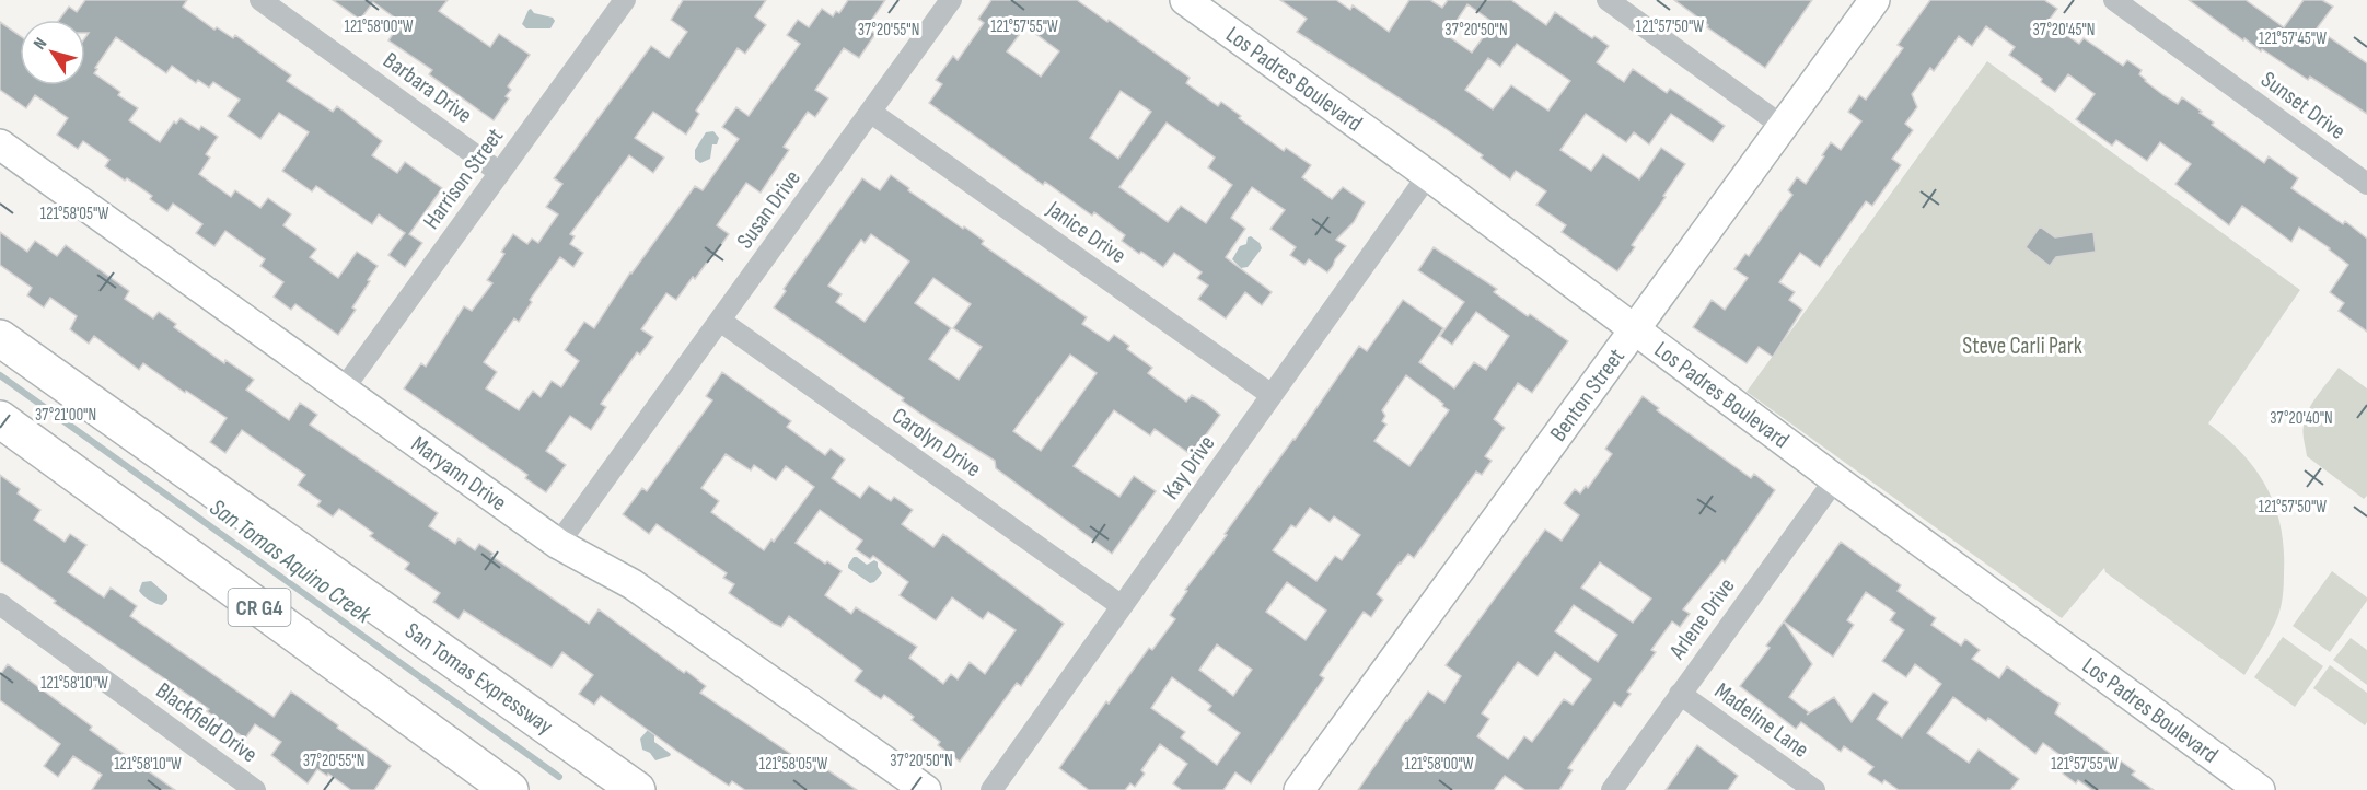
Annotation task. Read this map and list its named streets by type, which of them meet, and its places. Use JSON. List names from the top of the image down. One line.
{"streets":{"highway":["CR G4","San Tomas Expressway"],"street":["Los Padres Boulevard","Barbara Drive","Sunset Drive","Harrison Street","Susan Drive","Janice Drive","Benton Street","Carolyn Drive","Kay Drive","Maryann Drive","Arlene Drive","Madeline Lane","Blackfield Drive"]},"crossings":[["Los Padres Boulevard","Benton Street"],["Los Padres Boulevard","Kay Drive"],["Los Padres Boulevard","Arlene Drive"],["Barbara Drive","Harrison Street"],["Harrison Street","Maryann Drive"],["Susan Drive","Janice Drive"],["Susan Drive","Carolyn Drive"],["Susan Drive","Maryann Drive"],["Janice Drive","Kay Drive"],["Carolyn Drive","Kay Drive"],["Arlene Drive","Madeline Lane"]],"water":["San Tomas Aquino Creek"],"parks":["Steve Carli Park"],"north":"top left","coordinates":["121°58'00\"W","121°57'55\"W","121°57'50\"W","37°20'55\"N","37°20'50\"N","37°20'45\"N","121°57'45\"W","121°58'05\"W","37°21'00\"N","37°20'40\"N","121°58'10\"W"]}
